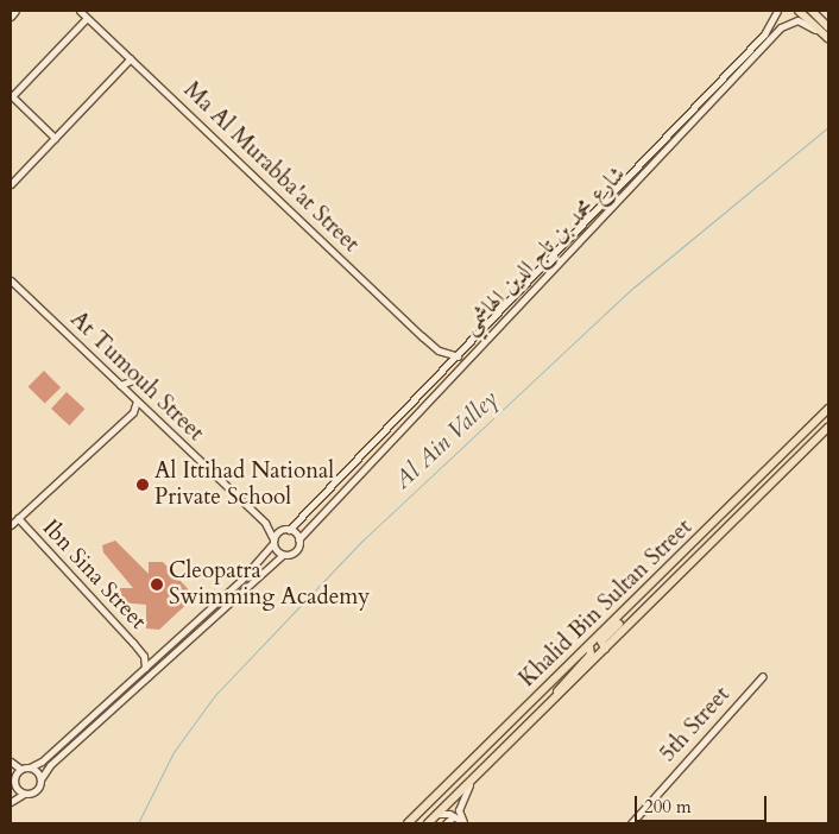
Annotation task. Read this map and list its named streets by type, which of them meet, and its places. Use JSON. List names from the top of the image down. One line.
{"streets":{"main road":["Khalid Bin Sultan Street"],"street":["Ma Al Murabba'at Street","شارع محمد بن تاج الدين الهاشمي","At Tumouh Street","Ibn Sina Street","5th Street"]},"crossings":[["Ma Al Murabba'at Street","شارع محمد بن تاج الدين الهاشمي"],["شارع محمد بن تاج الدين الهاشمي","At Tumouh Street"]],"water":["Al Ain Valley"],"places":["Al Ittihad National Private School","Cleopatra Swimming Academy"],"scale_bar":"200 m"}
